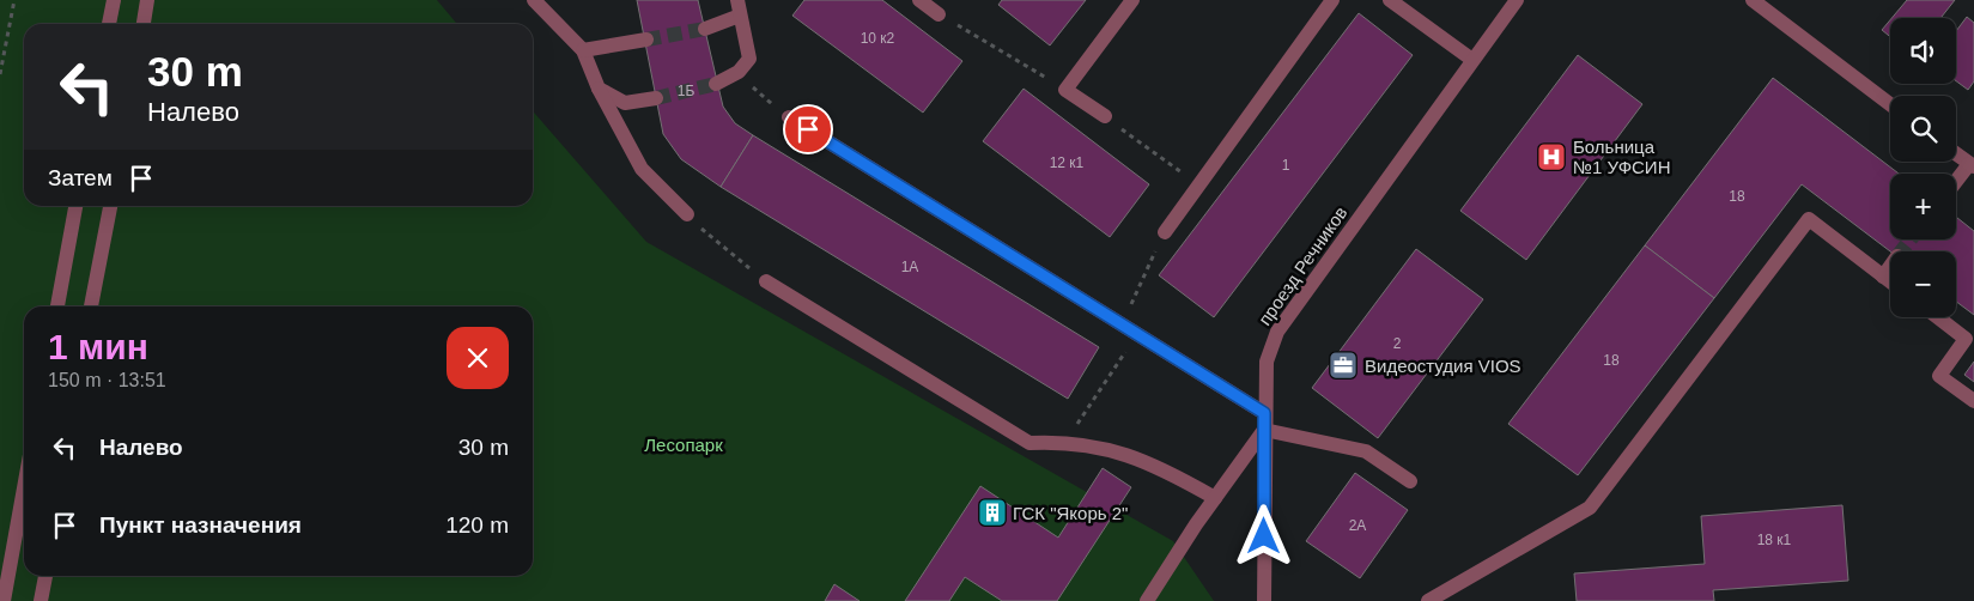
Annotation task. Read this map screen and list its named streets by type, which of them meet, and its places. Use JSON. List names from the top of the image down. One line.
{"streets":{"street":["проезд Речников"]},"parks":["Лесопарк"],"places":{"hospital":["Больница №1 УФСИН"],"office":["Видеостудия VIOS"],"building":["ГСК \"Якорь 2\""]},"house_numbers":["10 к2","1Б","12 к1","1","18","1А","2","18","2А","18 к1"],"page":{"map_buttons":["+","−"],"turn":["30 m","Налево"],"then":"Затем","heading":["1 мин","150 m · 13:51"],"list":[{"name":"Налево","value":"30 m"},{"name":"Пункт назначения","value":"120 m"}]}}
